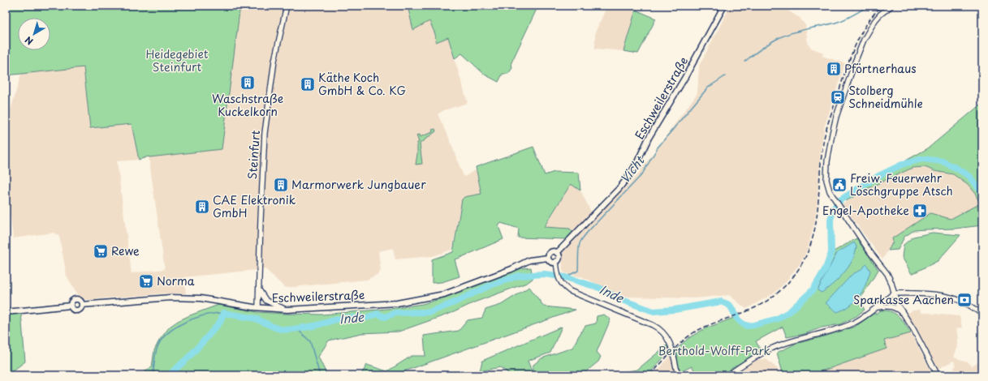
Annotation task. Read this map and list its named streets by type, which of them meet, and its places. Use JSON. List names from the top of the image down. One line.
{"streets":{"main road":["Eschweilerstraße","Steinfurt"]},"crossings":[["Eschweilerstraße","Steinfurt"]],"water":["Vicht","Inde"],"parks":["Heidegebiet Steinfurt","Berthold-Wolff-Park"],"places":{"building":["Pförtnerhaus","Waschstraße Kuckelkorn","Käthe Koch GmbH & Co. KG","Marmorwerk Jungbauer","CAE Elektronik GmbH"],"station":["Stolberg Schneidmühle"],"public building":["Freiw. Feuerwehr Löschgruppe Atsch"],"pharmacy":["Engel-Apotheke"],"supermarket":["Rewe","Norma"],"bank":["Sparkasse Aachen"]},"north":"bottom left"}
